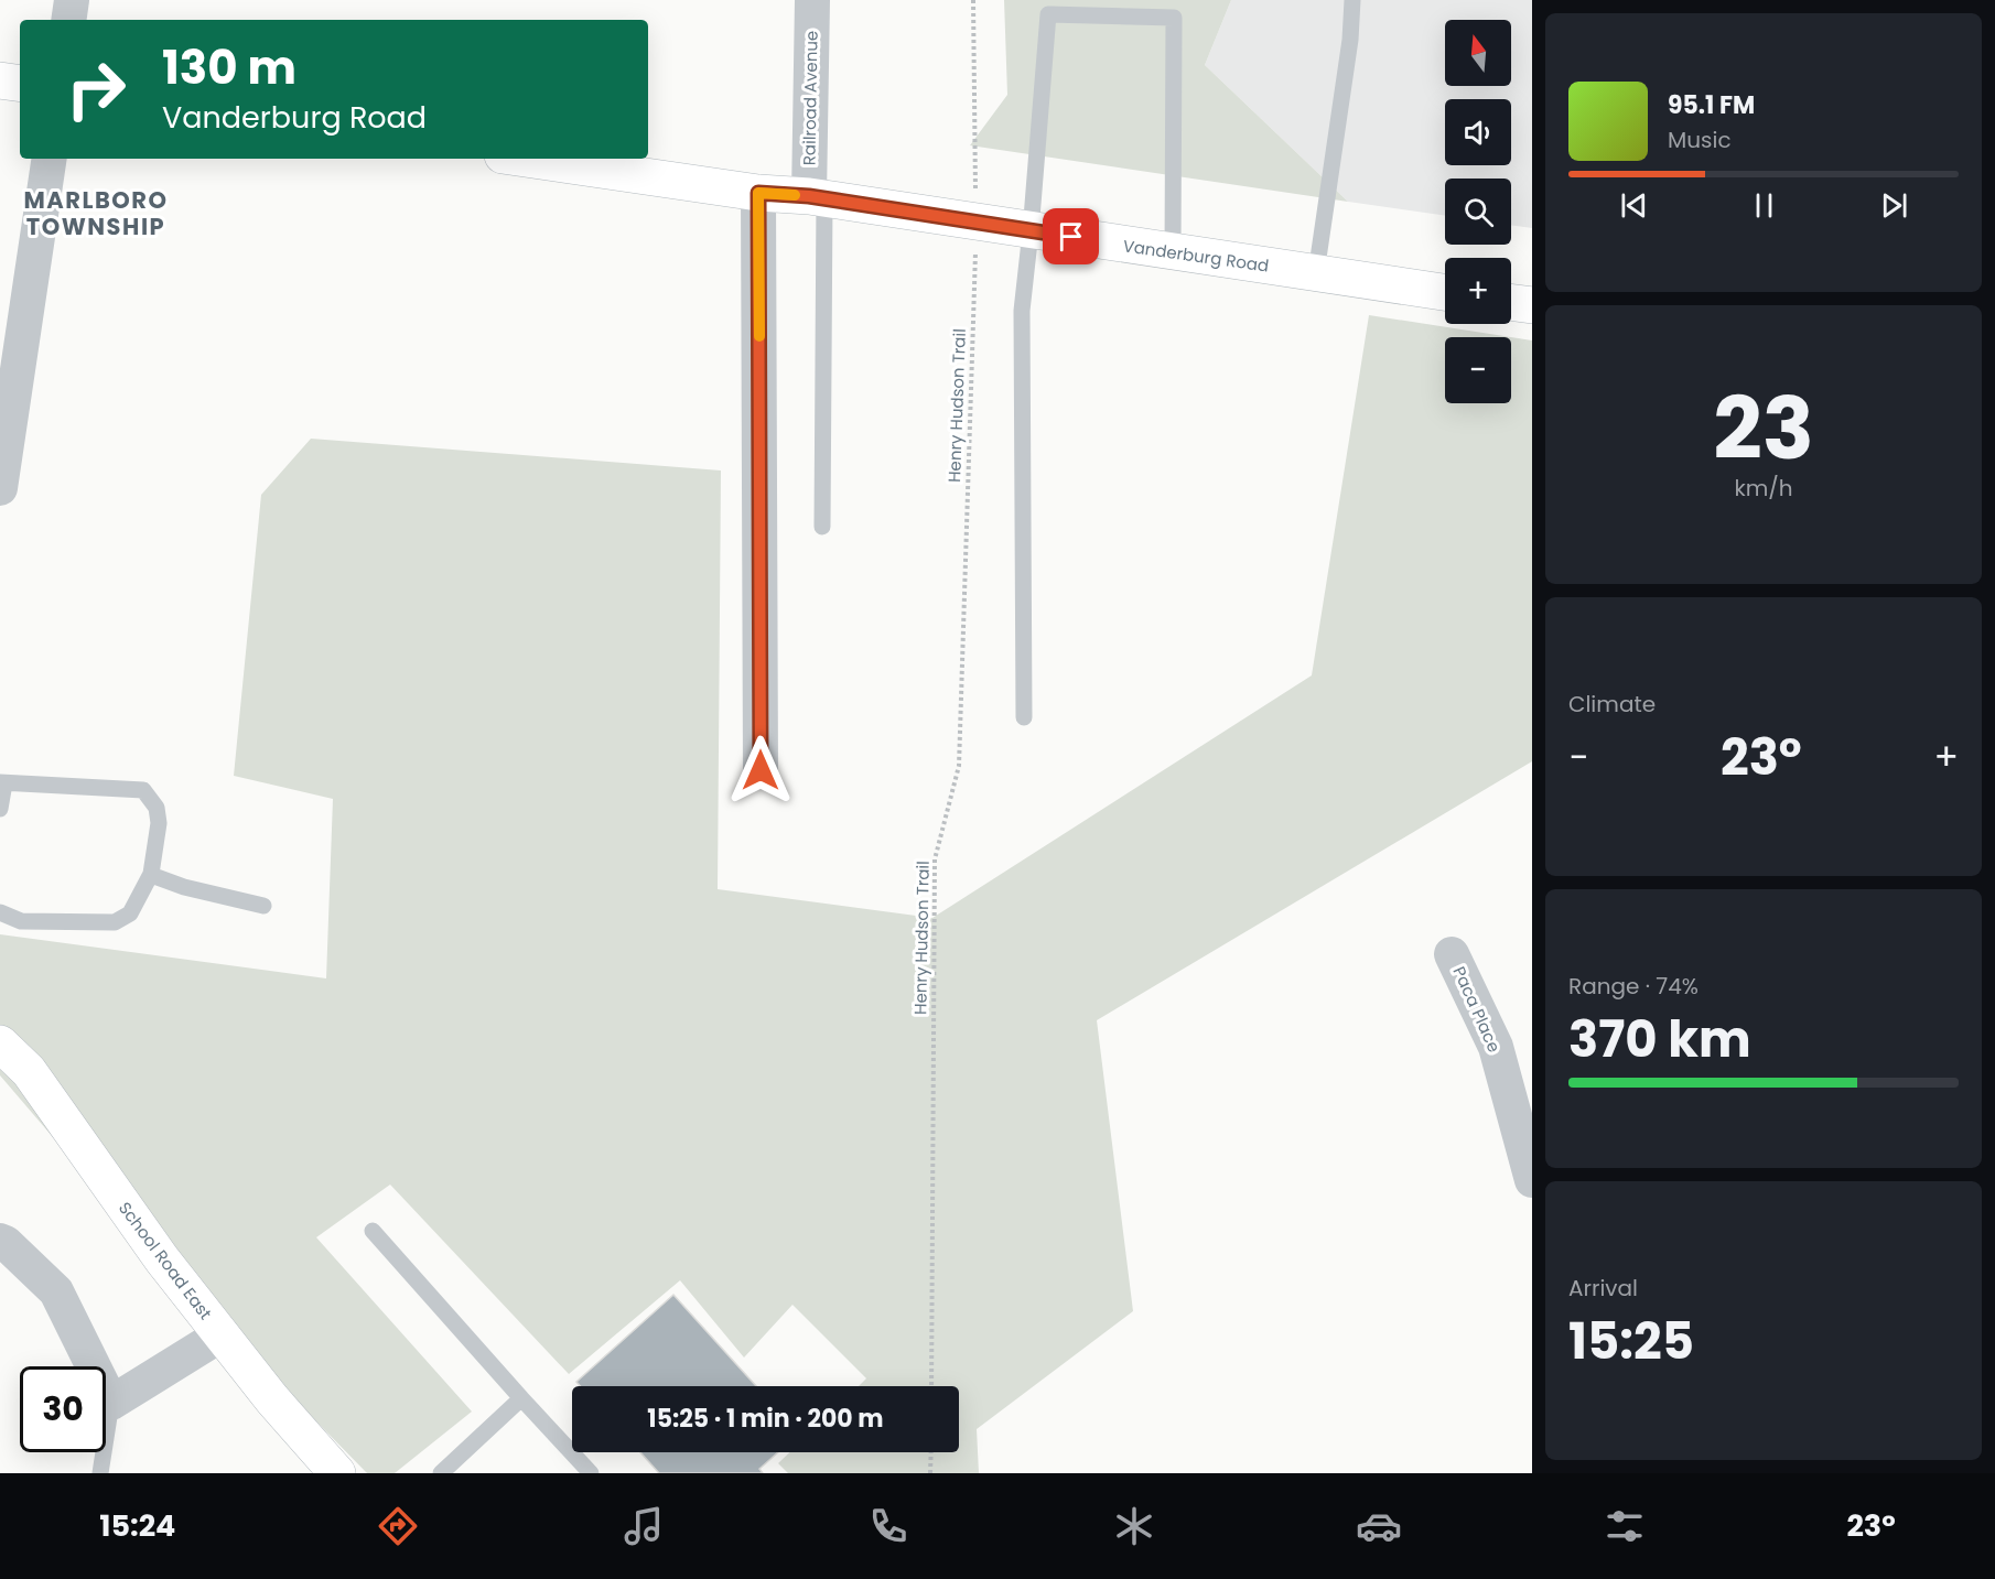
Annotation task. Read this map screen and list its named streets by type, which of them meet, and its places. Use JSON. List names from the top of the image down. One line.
{"streets":{"main road":["Vanderburg Road","School Road East"],"street":["Railroad Avenue","Paca Place"],"path":["Henry Hudson Trail"]},"crossings":[["Railroad Avenue","Vanderburg Road"]],"districts":["MARLBORO TOWNSHIP"],"north":"top","page":{"map_buttons":["+","−"],"turn":["130 m","Vanderburg Road"],"song":["95.1 FM","Music"],"tile":[["23","km/h"],"Climate",["Range · 74%","370 km"],["Arrival","15:25"]],"heat":["−","23°","+"],"limit":"30","trip":"15:25 · 1 min · 200 m","tabs":["15:24","23°"]}}
